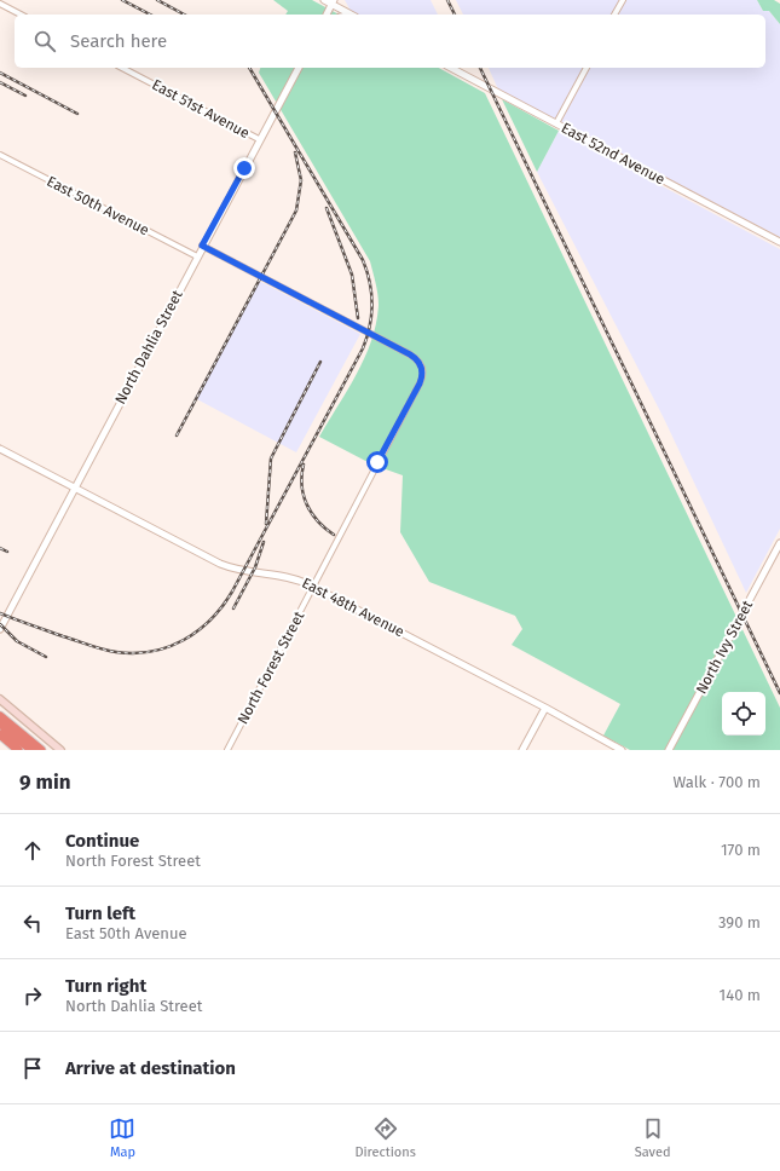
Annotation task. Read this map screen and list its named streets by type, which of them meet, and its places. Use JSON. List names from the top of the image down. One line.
{"streets":{"street":["East 51st Avenue","East 52nd Avenue","East 50th Avenue","North Dahlia Street","East 48th Avenue","North Ivy Street","North Forest Street"]},"crossings":[["East 51st Avenue","North Dahlia Street"],["East 50th Avenue","North Dahlia Street"],["North Dahlia Street","East 48th Avenue"],["North Dahlia Street","North Forest Street"],["East 48th Avenue","North Forest Street"]],"page":{"search":"Search here","heading":["9 min","Walk · 700 m"],"list":[["Continue","North Forest Street","170 m"],["Turn left","East 50th Avenue","390 m"],["Turn right","North Dahlia Street","140 m"],"Arrive at destination"],"nav":["Map","Directions","Saved"]}}
